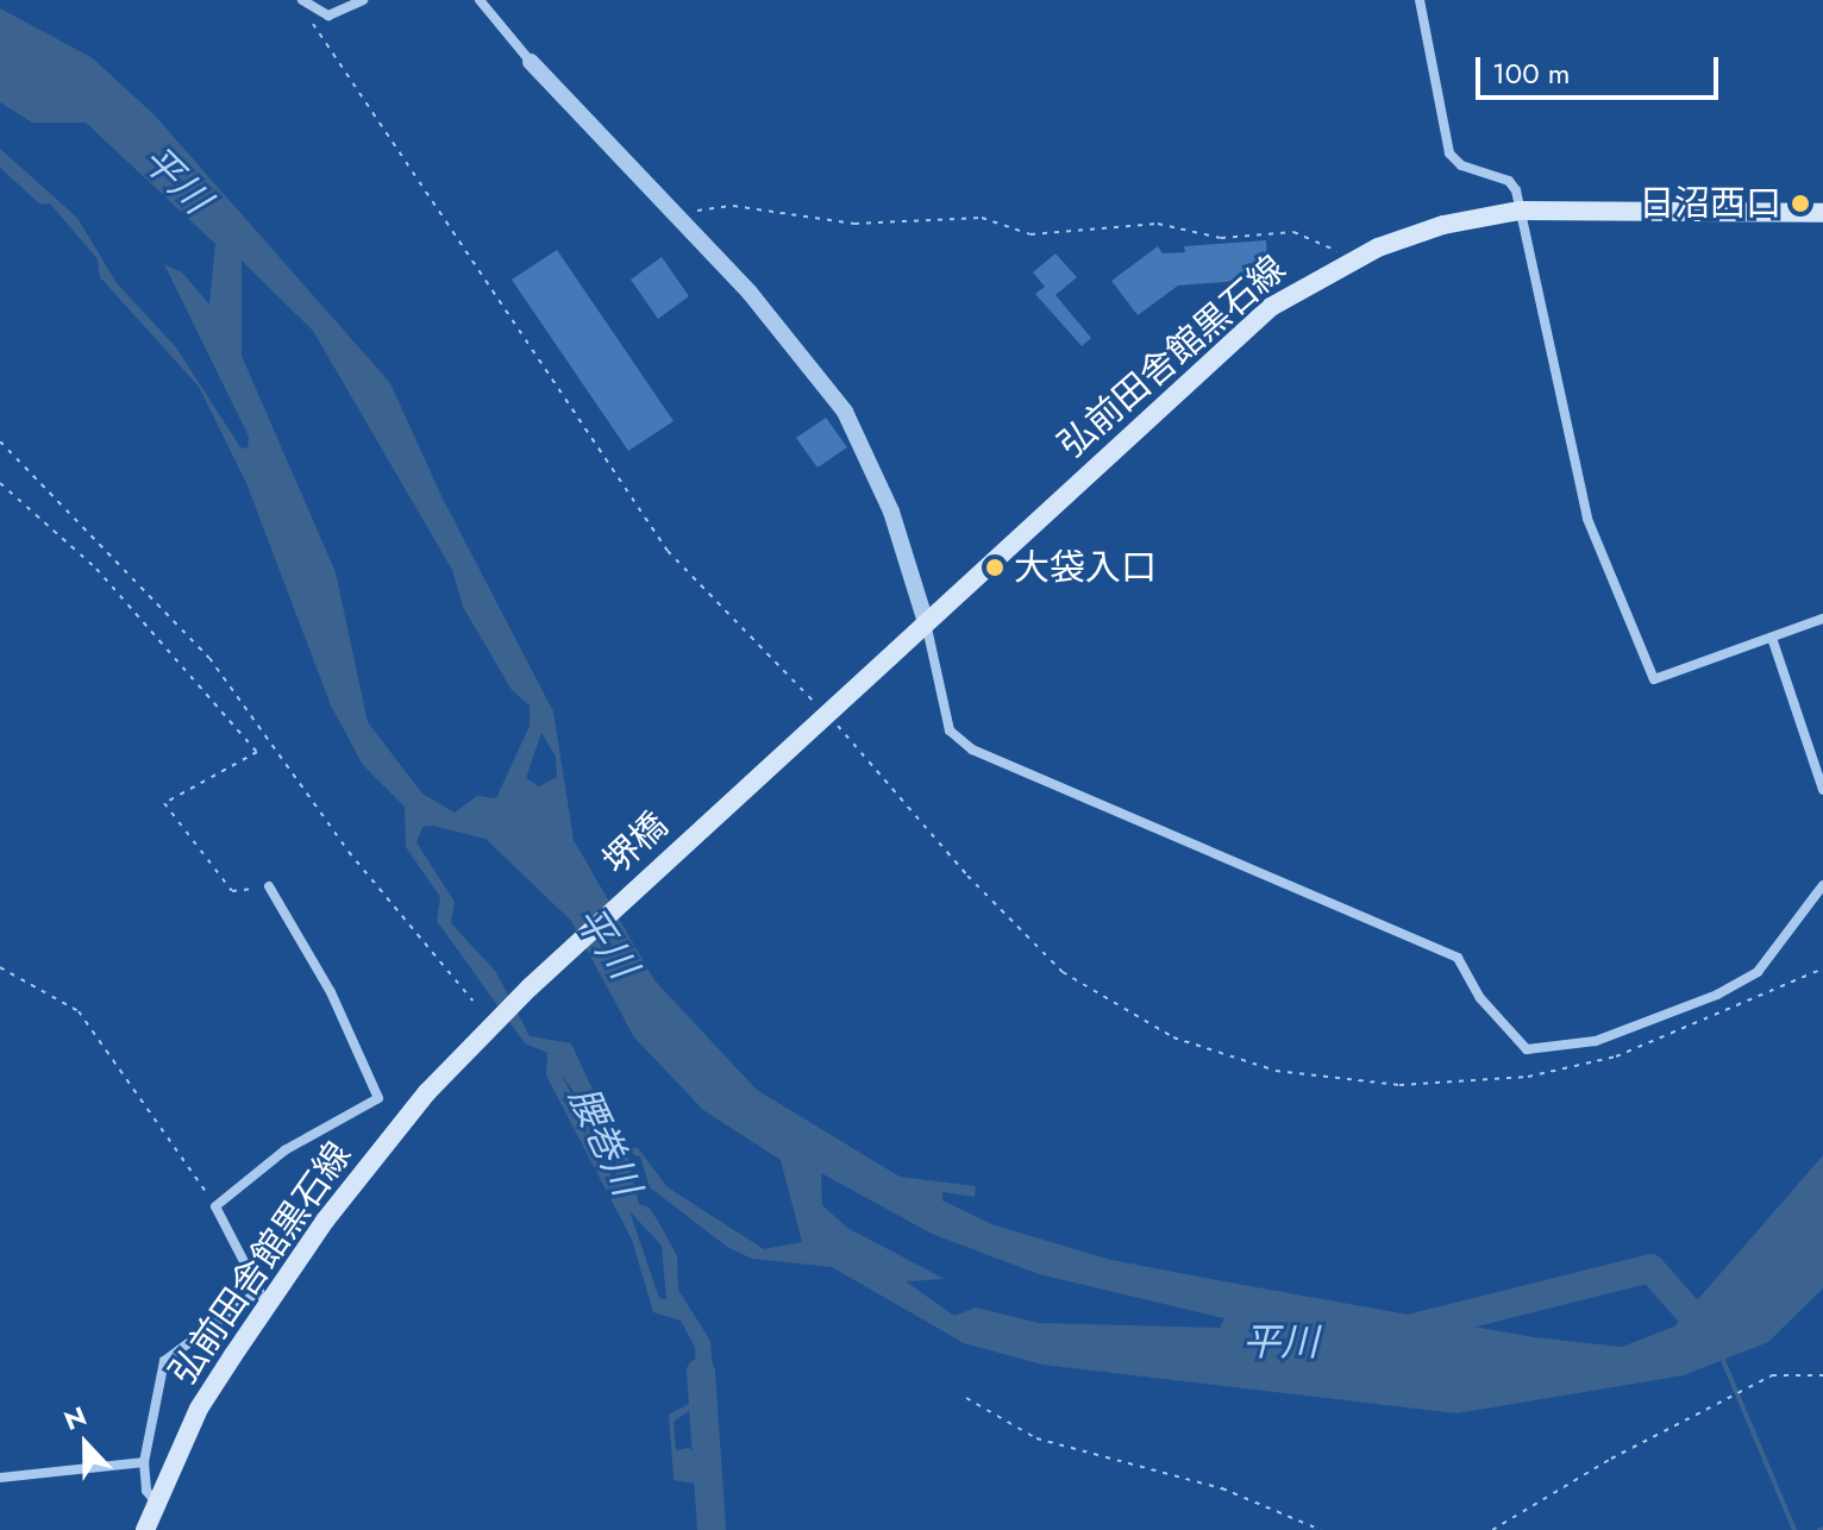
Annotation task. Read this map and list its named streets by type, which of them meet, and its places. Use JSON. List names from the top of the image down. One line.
{"streets":{"main road":["弘前田舎館黒石線","堺橋"]},"crossings":[["弘前田舎館黒石線","堺橋"]],"water":["平川","腰巻川"],"places":["日沼西口","大袋入口"],"scale_bar":"100 m","north":"top"}
